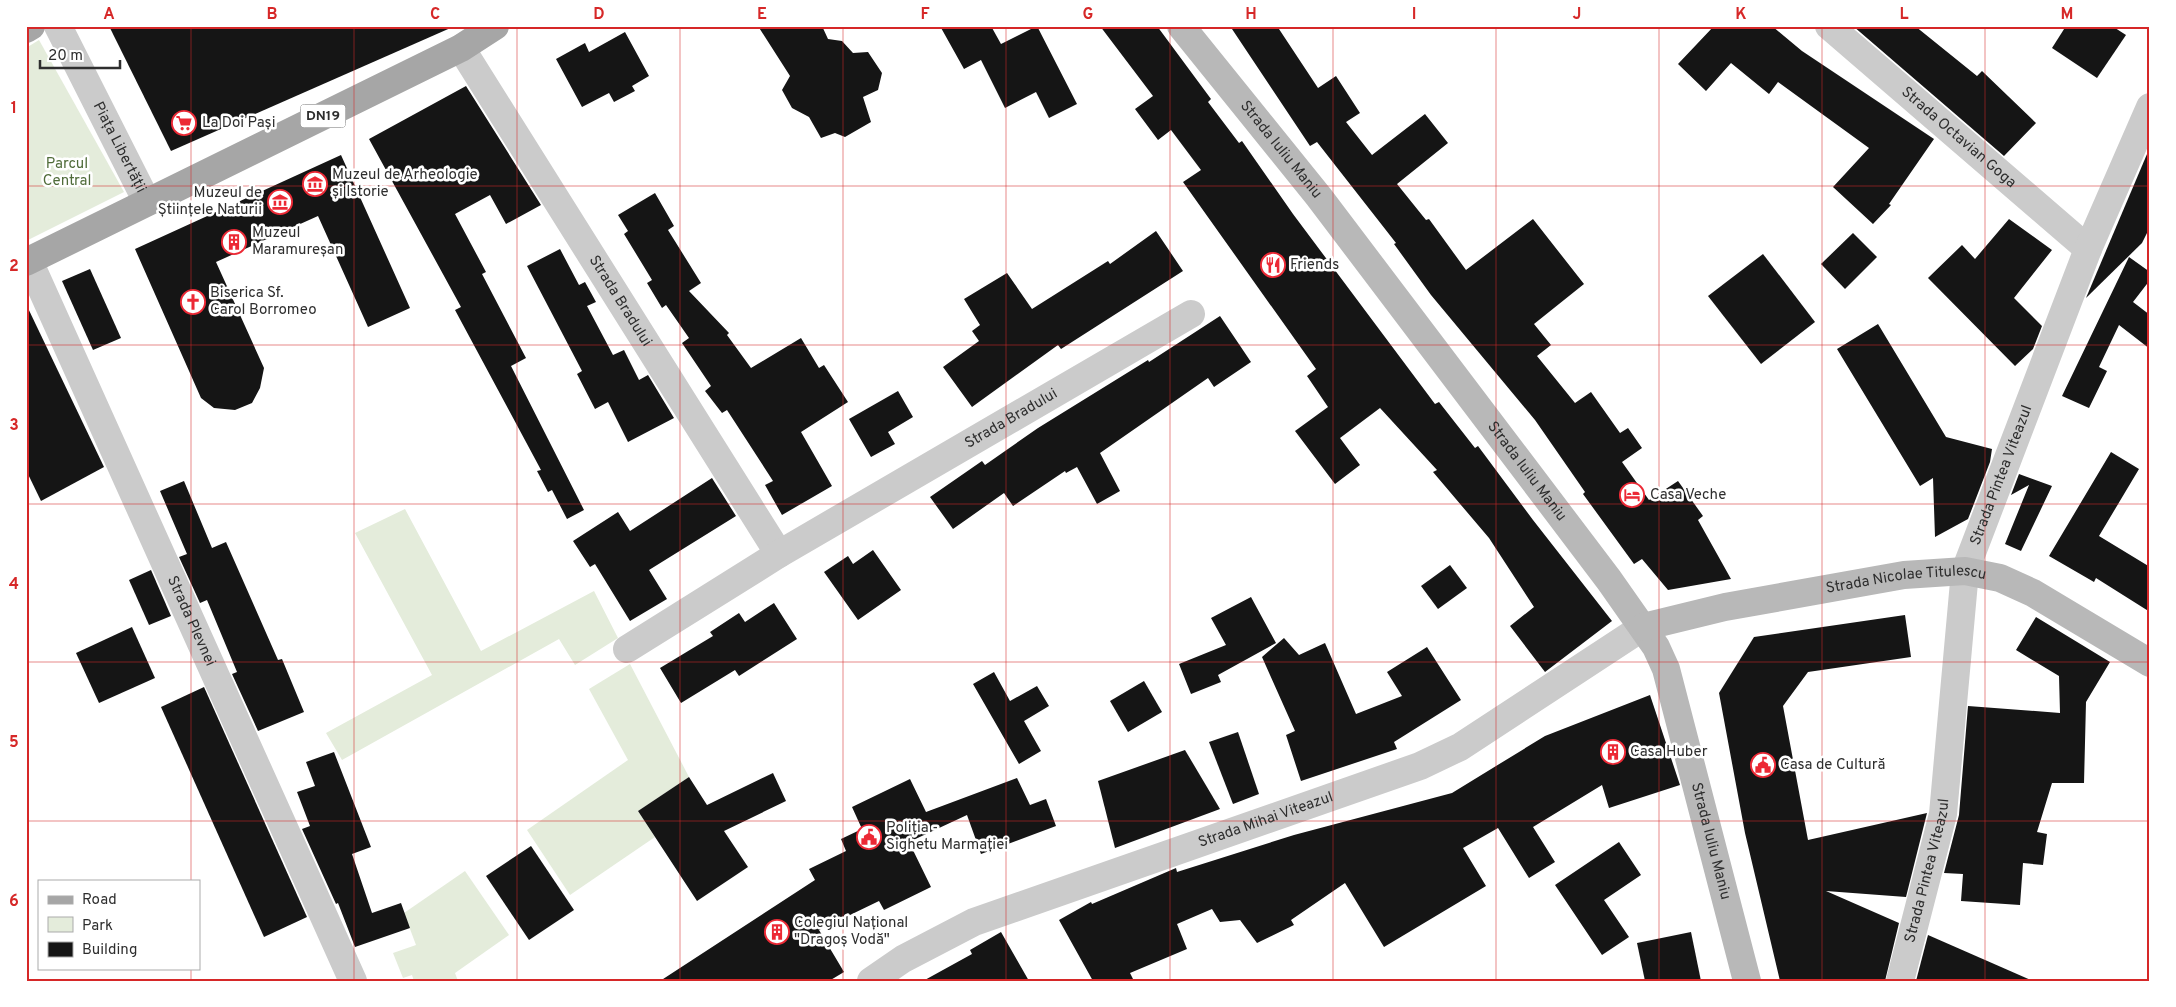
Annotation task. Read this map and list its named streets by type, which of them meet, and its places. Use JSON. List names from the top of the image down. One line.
{"streets":{"main road":["DN19","Piața Libertății","Strada Iuliu Maniu","Strada Nicolae Titulescu"],"street":["Strada Octavian Goga","Strada Bradului","Strada Pintea Viteazul","Strada Plevnei","Strada Mihai Viteazul"]},"crossings":[["DN19","Piața Libertății"],["DN19","Strada Bradului"],["Strada Octavian Goga","Strada Pintea Viteazul"],["Piața Libertății","Strada Plevnei"],["Strada Iuliu Maniu","Strada Nicolae Titulescu"],["Strada Iuliu Maniu","Strada Mihai Viteazul"],["Strada Pintea Viteazul","Strada Nicolae Titulescu"],["Strada Nicolae Titulescu","Strada Mihai Viteazul"]],"parks":["Parcul Central"],"places":{"supermarket":["La Doi Pași"],"museum":["Muzeul de Arheologie și Istorie","Muzeul de Științele Naturii"],"building":["Muzeul Maramureșan","Casa Huber","Colegiul Național \"Dragoș Vodă\""],"restaurant":["Friends"],"church":["Biserica Sf. Carol Borromeo"],"hotel":["Casa Veche"],"public building":["Casa de Cultură","Poliția - Sighetu Marmației"]},"legend":["Road","Park","Building"],"scale_bar":"20 m","grid":{"columns":["A","B","C","D","E","F","G","H","I","J","K","L","M"],"rows":["1","2","3","4","5","6"]}}
